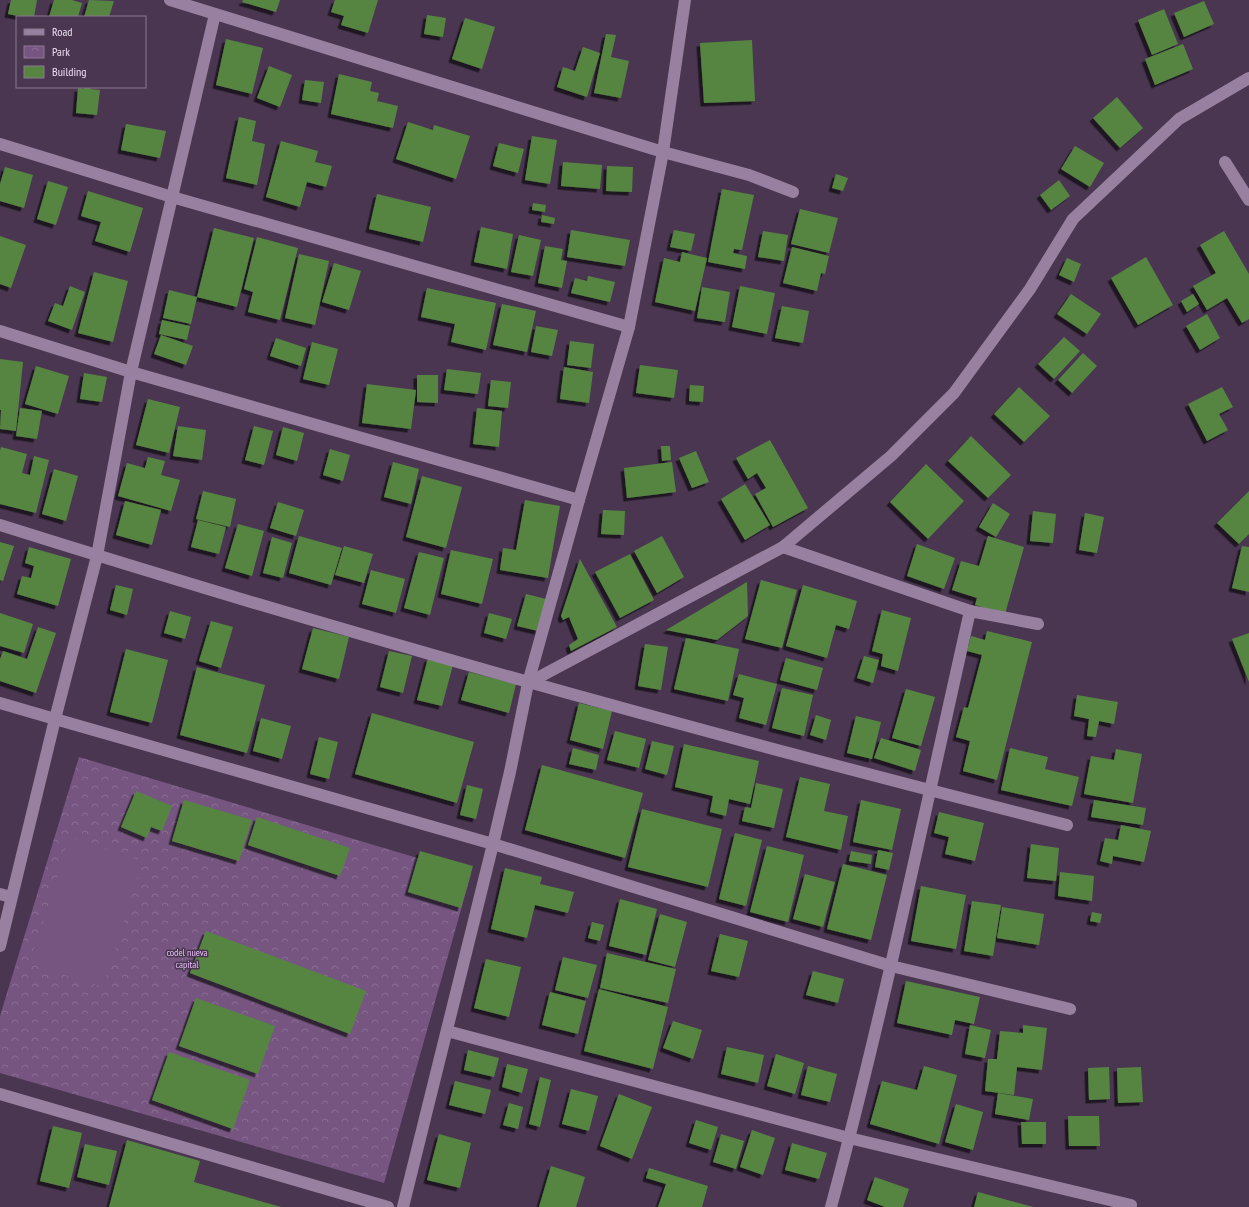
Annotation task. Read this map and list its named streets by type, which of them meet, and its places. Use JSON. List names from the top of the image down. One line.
{"parks":["codel nueva capital"],"legend":["Road","Park","Building"]}
